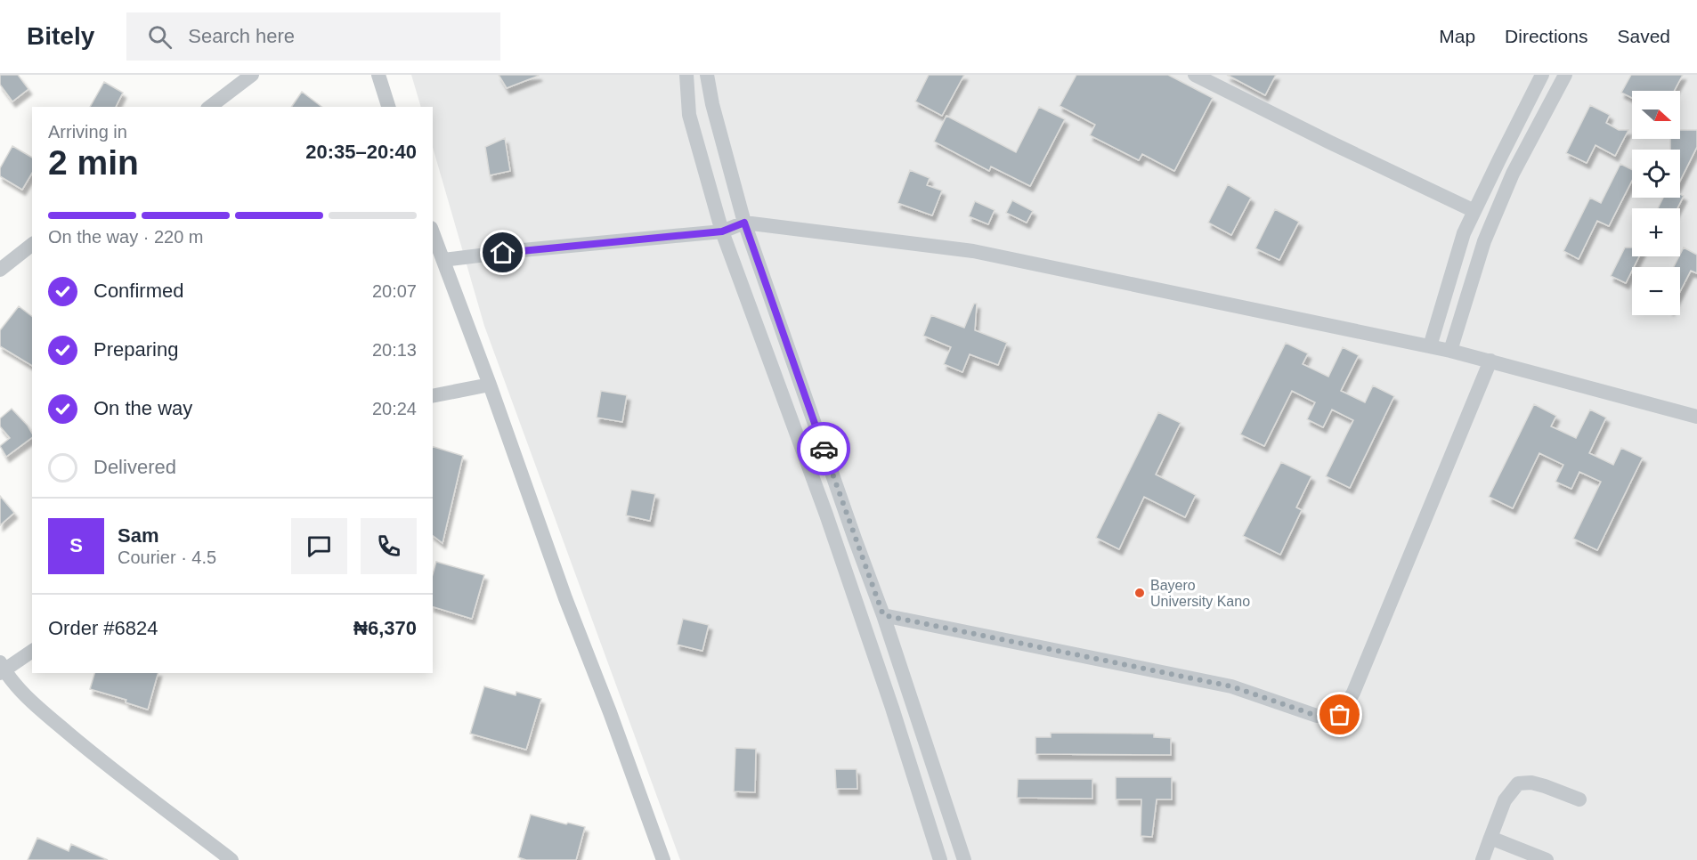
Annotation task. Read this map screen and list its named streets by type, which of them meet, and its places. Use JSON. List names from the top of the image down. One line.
{"places":["Bayero University Kano"],"north":"right","page":{"header":"Bitely","search":"Search here","nav":["Map","Directions","Saved"],"map_buttons":["+","−"],"heading":["2 min","Arriving in","20:35–20:40"],"panel":["Sam","Courier · 4.5","Order #6824","₦6,370"],"bar":"On the way · 220 m","list":[["Confirmed","20:07"],["Preparing","20:13"],["On the way","20:24"],"Delivered"],"round":"S"}}
